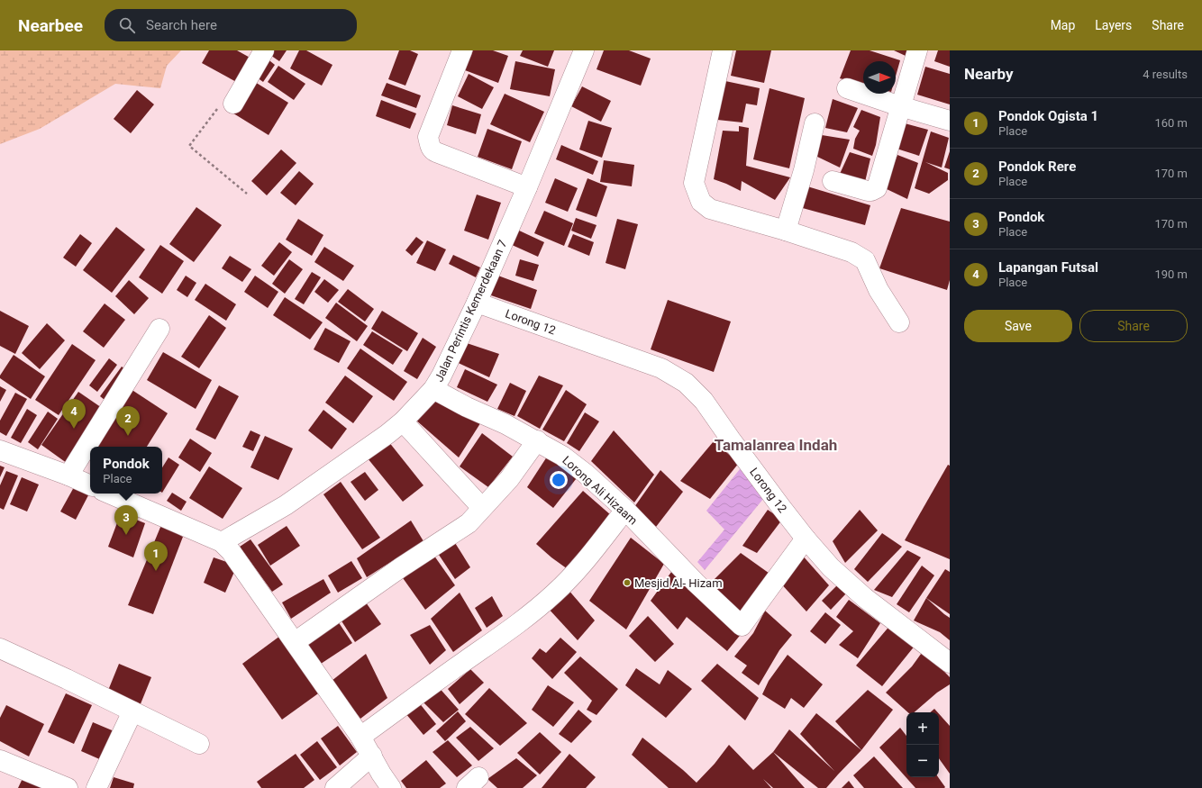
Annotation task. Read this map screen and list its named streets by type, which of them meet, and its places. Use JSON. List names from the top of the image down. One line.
{"streets":{"street":["Jalan Perintis Kemerdekaan 7","Lorong 12","Lorong Ali Hizaam"]},"crossings":[["Jalan Perintis Kemerdekaan 7","Lorong 12"],["Jalan Perintis Kemerdekaan 7","Lorong Ali Hizaam"],["Lorong 12","Lorong Ali Hizaam"]],"districts":["Tamalanrea Indah"],"places":["Mesjid Al- Hizam"],"north":"right","page":{"header":"Nearbee","search":"Search here","nav":["Map","Layers","Share"],"heading":["Nearby","4 results"],"list":[{"mark":"1","name":"Pondok Ogista 1","note":"Place","value":"160 m"},{"mark":"2","name":"Pondok Rere","note":"Place","value":"170 m"},{"mark":"3","name":"Pondok","note":"Place","value":"170 m"},{"mark":"4","name":"Lapangan Futsal","note":"Place","value":"190 m"}],"buttons":["Save","Share"],"pins":["4","2","3","1"],"popup":["Pondok","Place"],"map_buttons":["+","−"]}}
